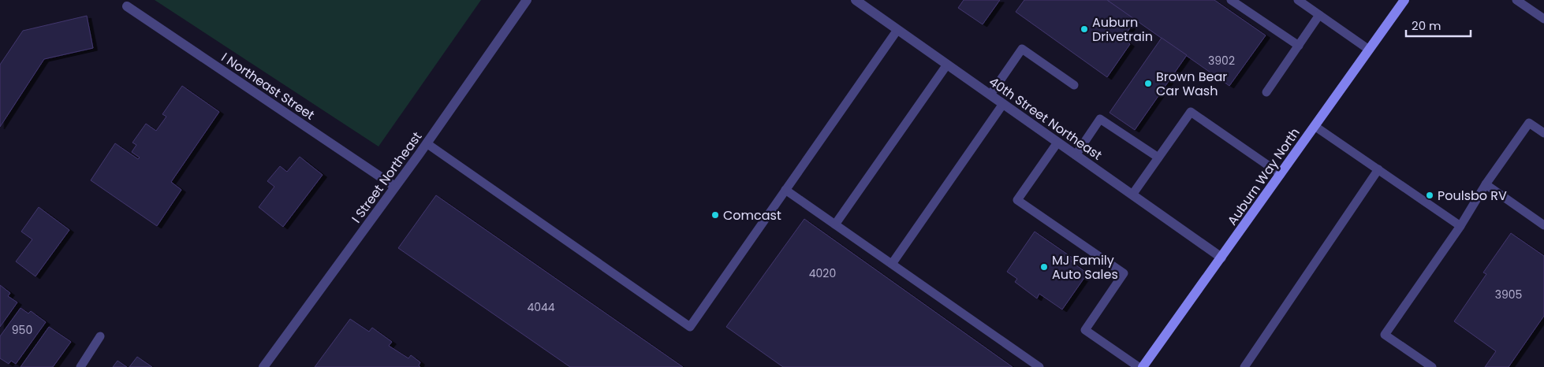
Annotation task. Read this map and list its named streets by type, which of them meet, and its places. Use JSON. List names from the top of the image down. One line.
{"streets":{"main road":["Auburn Way North"],"street":["I Northeast Street","40th Street Northeast","I Street Northeast"]},"crossings":[["I Northeast Street","I Street Northeast"],["40th Street Northeast","Auburn Way North"]],"places":["Auburn Drivetrain","Brown Bear Car Wash","Poulsbo RV","Comcast","MJ Family Auto Sales"],"house_numbers":["3902","4020","3905","4044","950"],"scale_bar":"20 m"}
